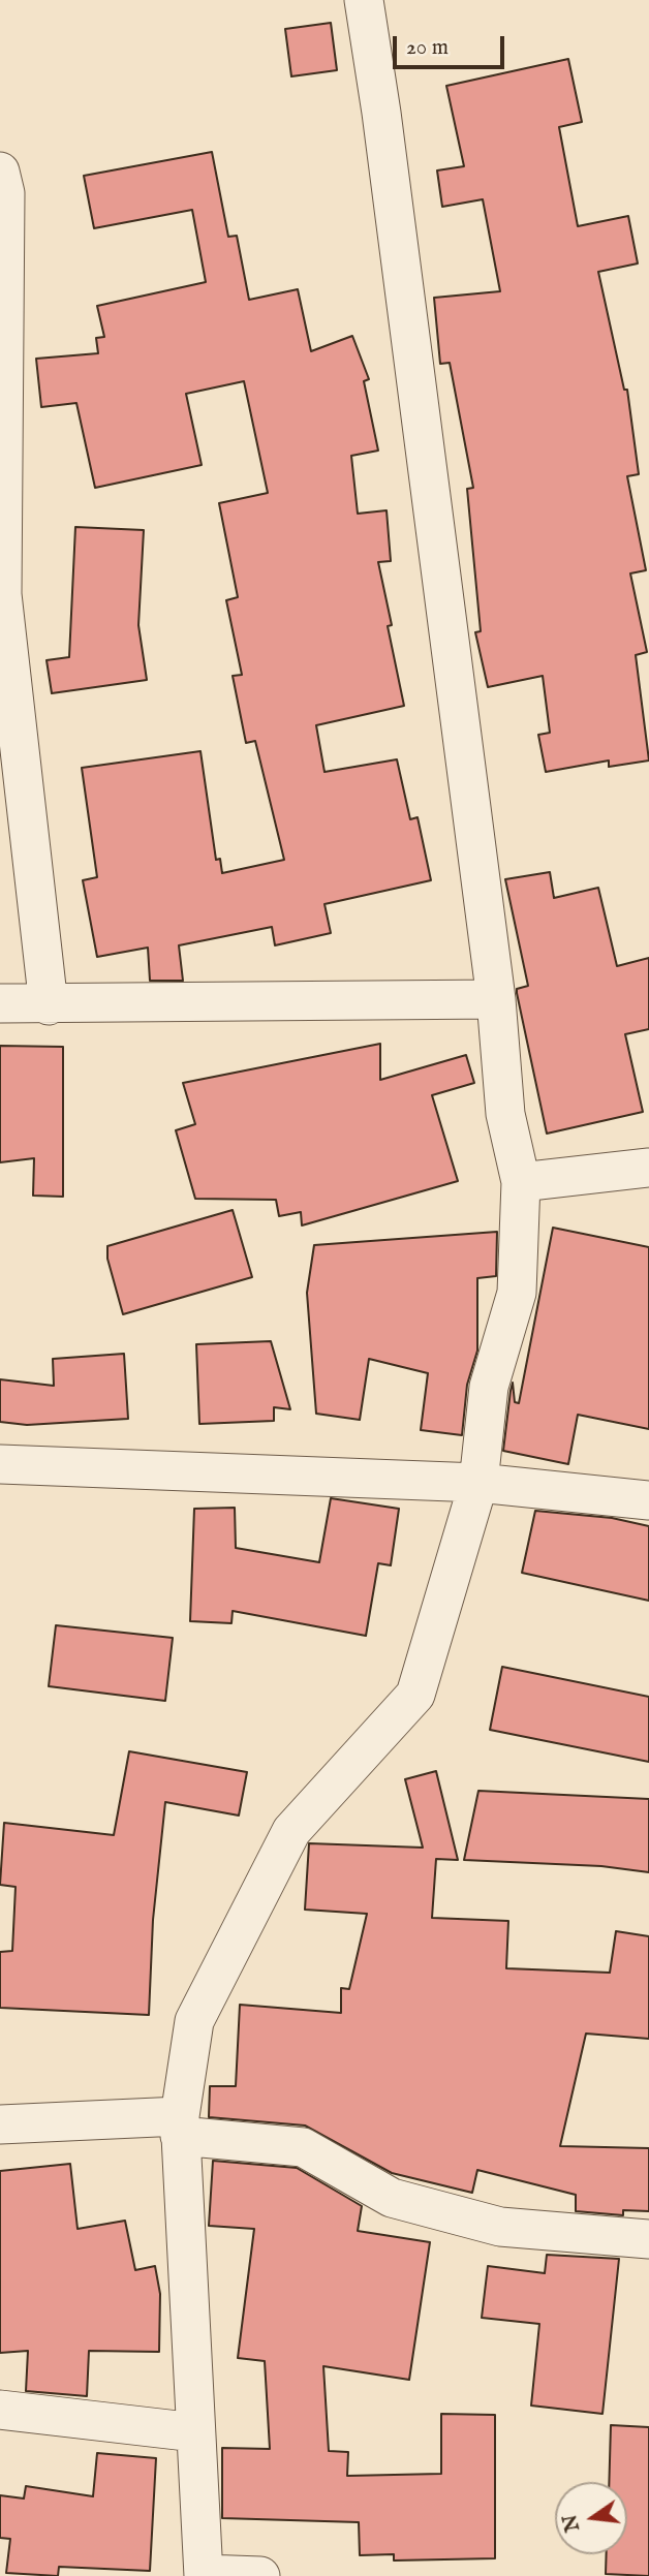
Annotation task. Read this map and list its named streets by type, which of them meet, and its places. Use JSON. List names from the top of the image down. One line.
{"scale_bar":"20 m","north":"left"}
